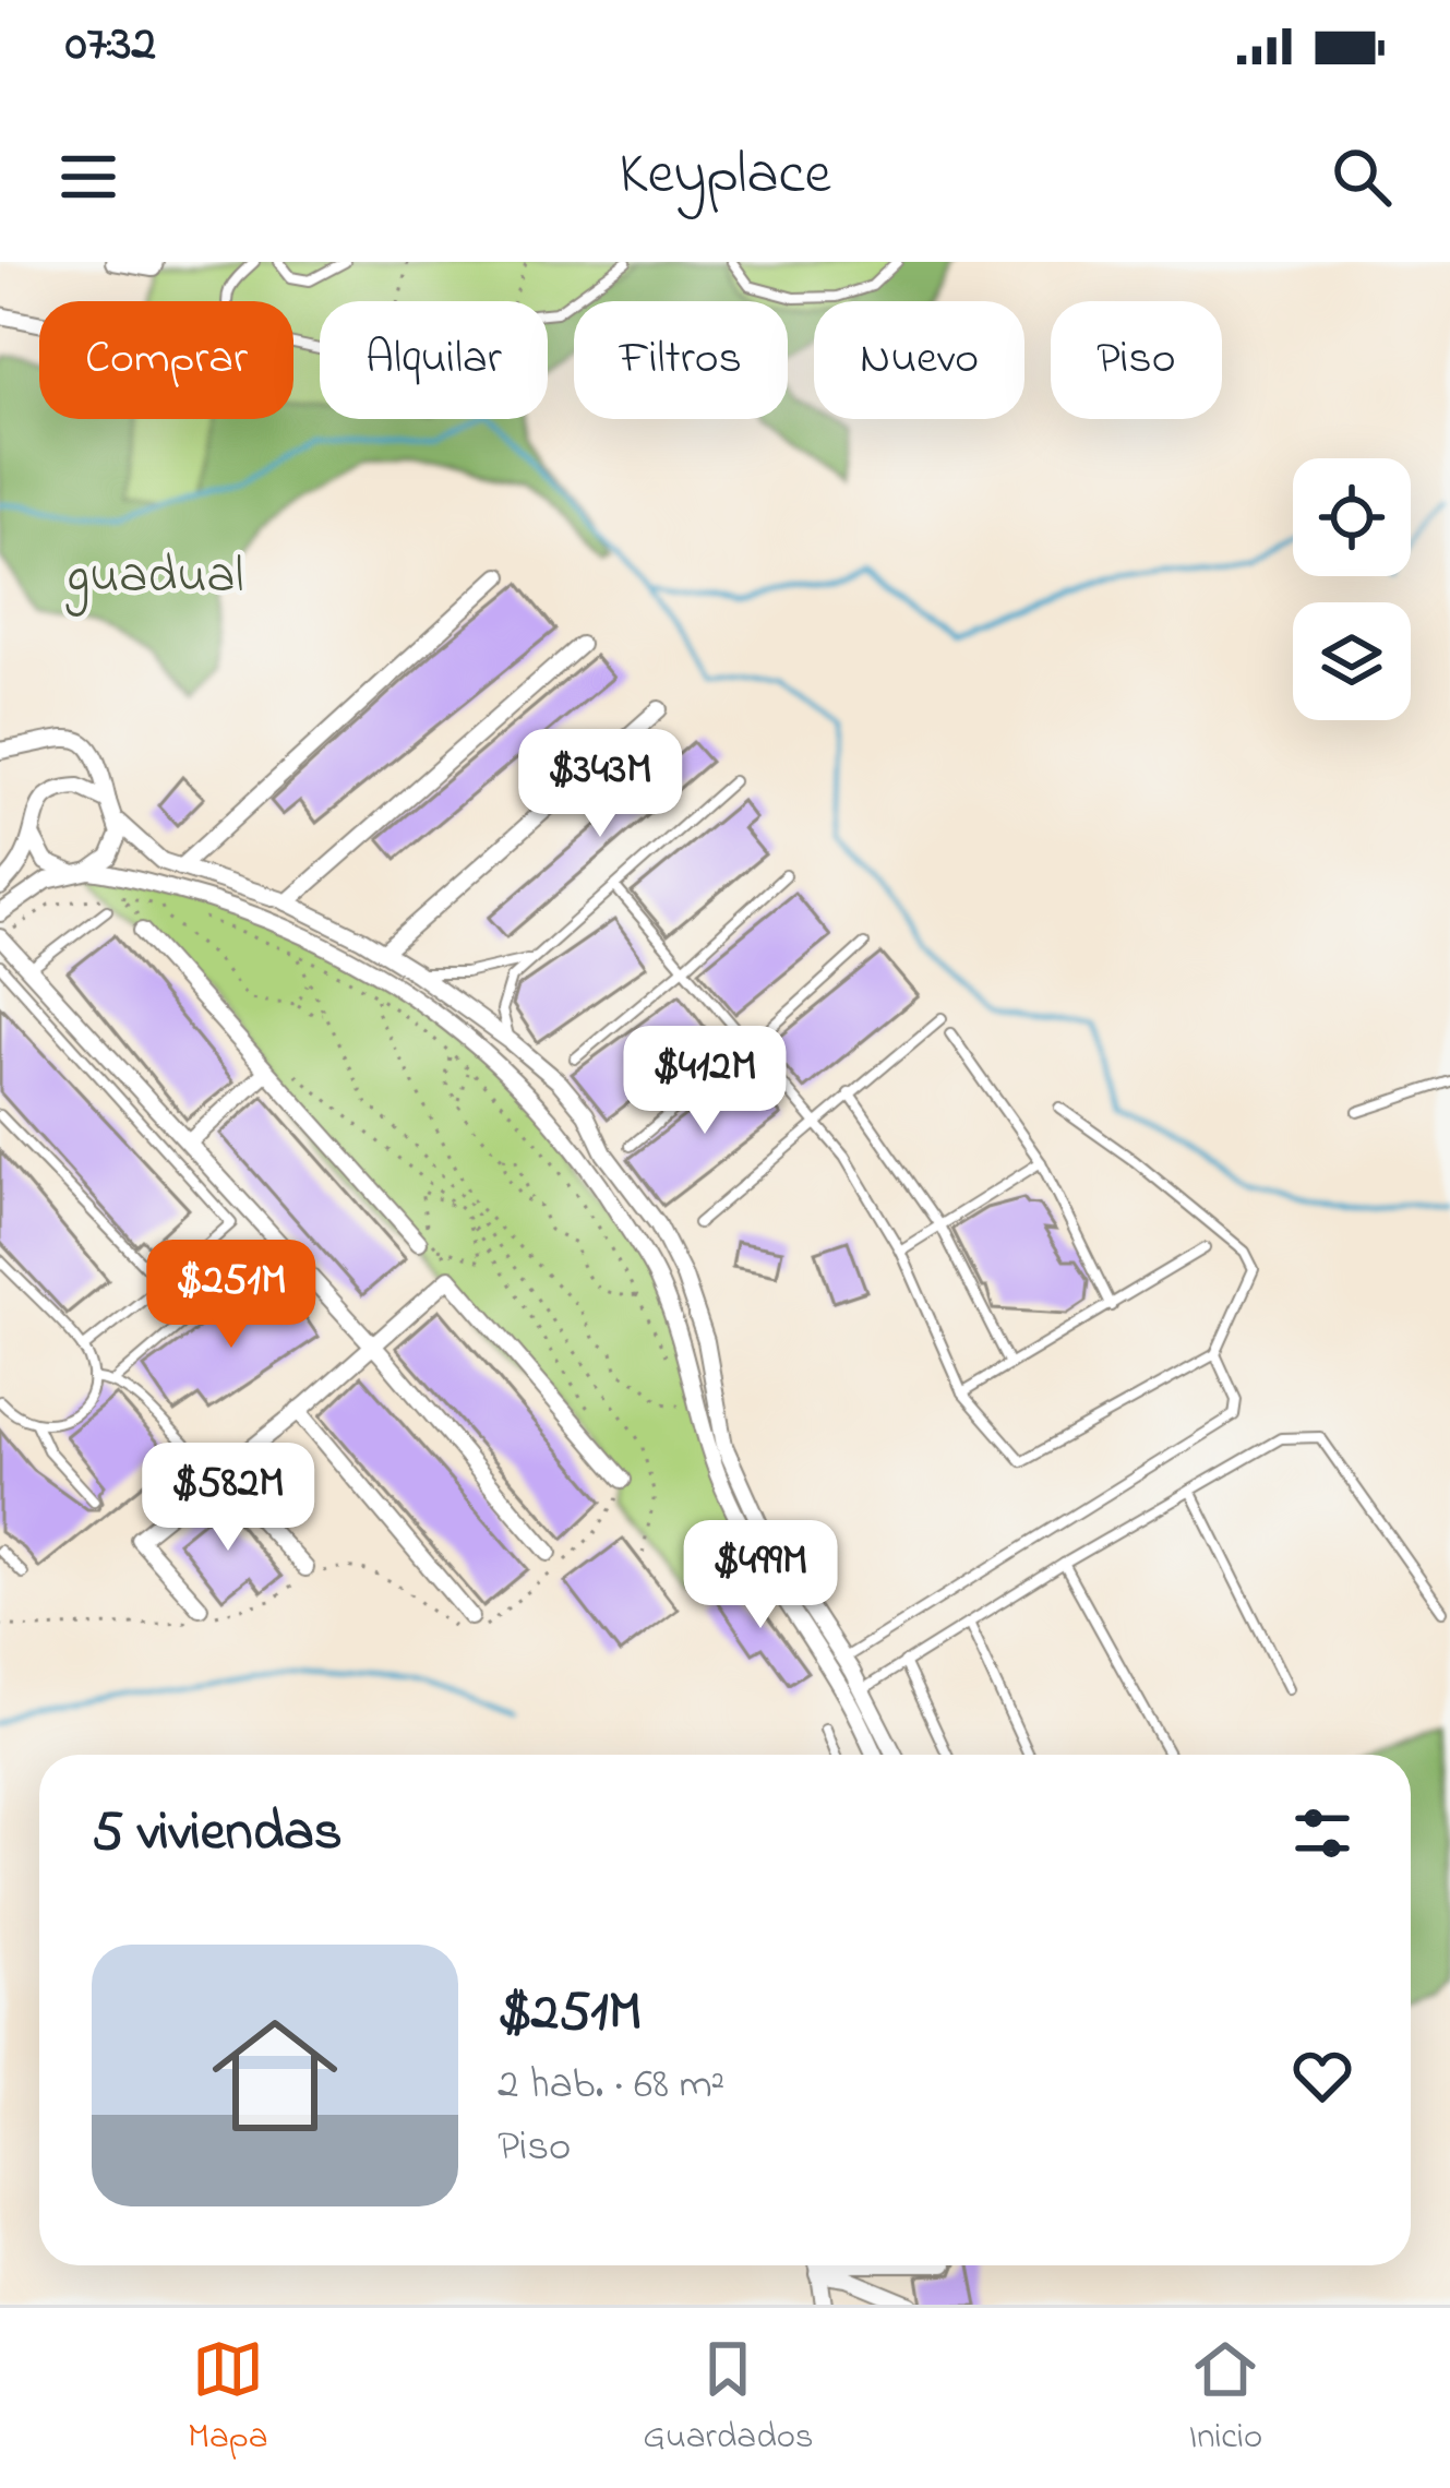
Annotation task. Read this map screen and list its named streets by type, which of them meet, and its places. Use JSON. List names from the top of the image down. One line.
{"parks":["guadual"],"page":{"status":"07:32","header":"Keyplace","chip":["Comprar","Alquilar","Filtros","Nuevo","Piso"],"price":["$343M","$412M","$251M","$582M","$499M"],"heading":"5 viviendas","list":[{"name":"$251M","note":"2 hab. · 68 m² · Piso"}],"tabs":["Mapa","Guardados","Inicio"]}}
